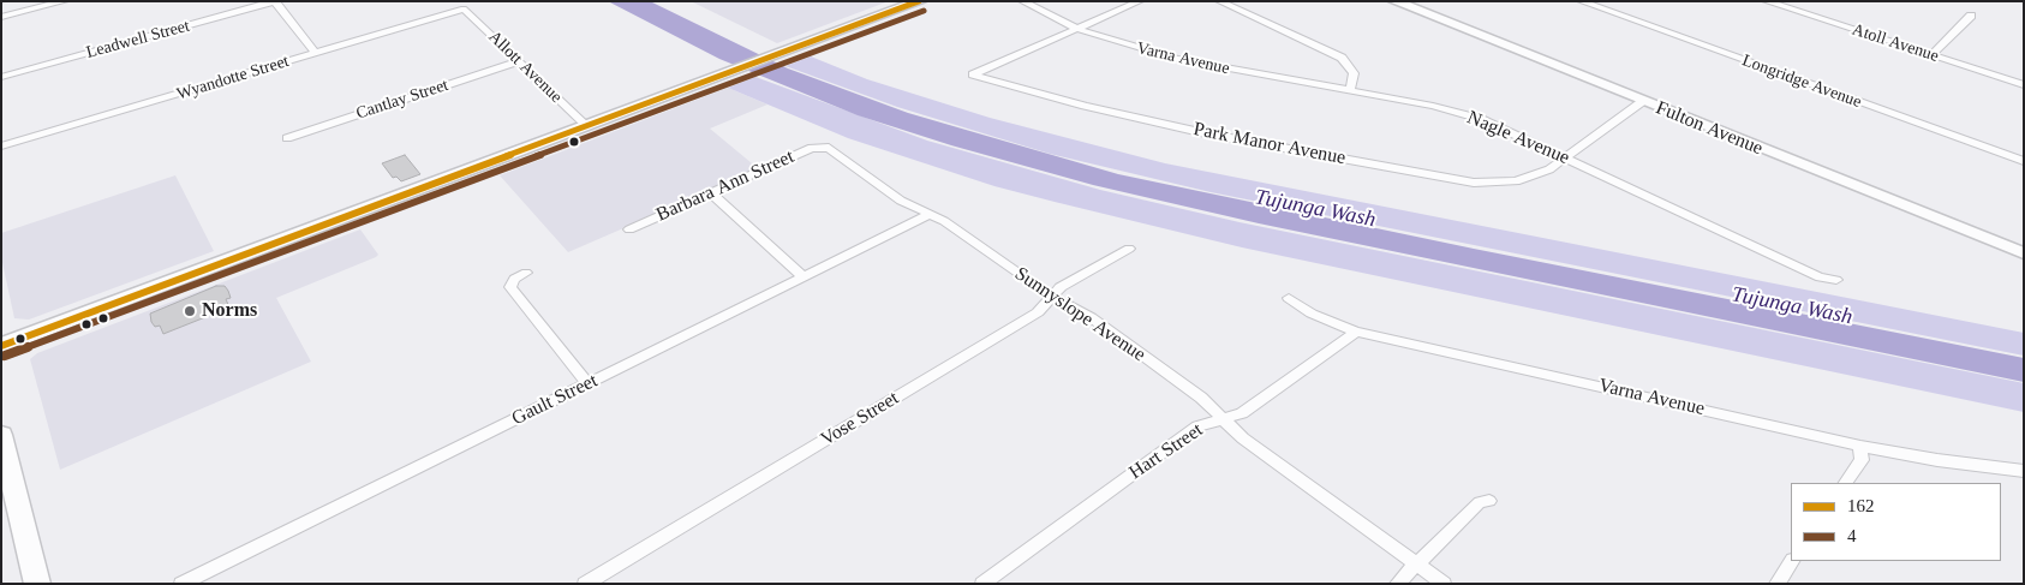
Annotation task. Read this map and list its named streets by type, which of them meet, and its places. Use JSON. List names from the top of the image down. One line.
{"streets":{"street":["Leadwell Street","Atoll Avenue","Varna Avenue","Allott Avenue","Wyandotte Street","Longridge Avenue","Cantlay Street","Fulton Avenue","Nagle Avenue","Park Manor Avenue","Barbara Ann Street","Sunnyslope Avenue","Gault Street","Vose Street","Hart Street"]},"crossings":[["Varna Avenue","Nagle Avenue"],["Varna Avenue","Park Manor Avenue"],["Varna Avenue","Hart Street"],["Allott Avenue","Wyandotte Street"],["Allott Avenue","Cantlay Street"],["Nagle Avenue","Park Manor Avenue"],["Barbara Ann Street","Sunnyslope Avenue"],["Sunnyslope Avenue","Gault Street"],["Sunnyslope Avenue","Vose Street"],["Sunnyslope Avenue","Hart Street"]],"water":["Tujunga Wash"],"places":["Norms"],"lines":["transit line 162","transit line 4"],"legend":["162","4"]}
